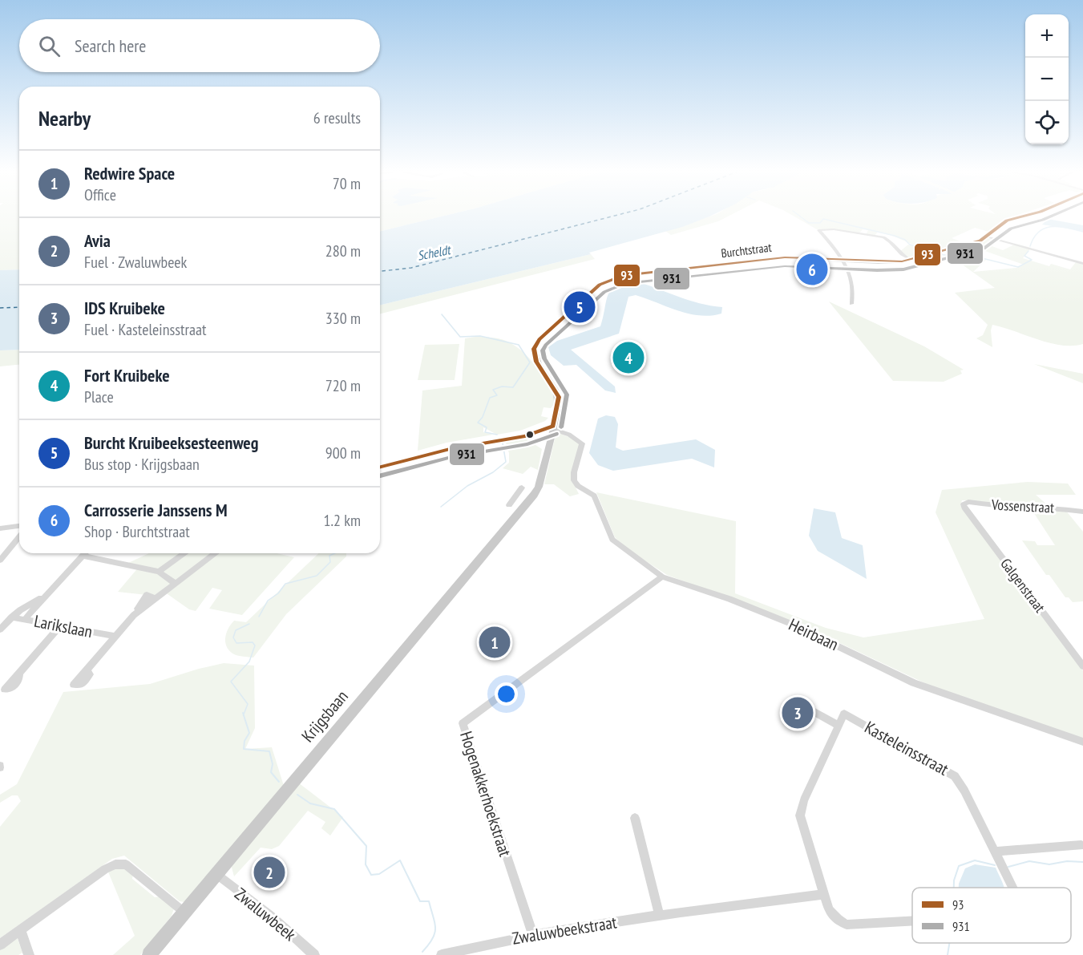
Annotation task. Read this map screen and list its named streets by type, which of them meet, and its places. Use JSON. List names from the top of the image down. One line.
{"streets":{"main road":["Burchtstraat","Krijgsbaan"],"street":["Vossenstraat","Galgenstraat","Larikslaan","Heirbaan","Kasteleinsstraat","Hogenakkerhoekstraat","Zwaluwbeek","Zwaluwbeekstraat"]},"crossings":[["Burchtstraat","Krijgsbaan"],["Vossenstraat","Galgenstraat"],["Heirbaan","Krijgsbaan"],["Heirbaan","Hogenakkerhoekstraat"],["Krijgsbaan","Zwaluwbeek"],["Kasteleinsstraat","Zwaluwbeekstraat"],["Hogenakkerhoekstraat","Zwaluwbeekstraat"]],"water":["Scheldt"],"lines":["transit line 93","transit line 931"],"legend":["93","931"],"page":{"map_buttons":["+","−"],"search":"Search here","heading":["Nearby","6 results"],"list":[{"mark":"1","name":"Redwire Space","note":"Office","value":"70 m"},{"mark":"2","name":"Avia","note":"Fuel · Zwaluwbeek","value":"280 m"},{"mark":"3","name":"IDS Kruibeke","note":"Fuel · Kasteleinsstraat","value":"330 m"},{"mark":"4","name":"Fort Kruibeke","note":"Place","value":"720 m"},{"mark":"5","name":"Burcht Kruibeeksesteenweg","note":"Bus stop · Krijgsbaan","value":"900 m"},{"mark":"6","name":"Carrosserie Janssens M","note":"Shop · Burchtstraat","value":"1.2 km"}],"pins":["6","5","4","1","3","2"]}}
